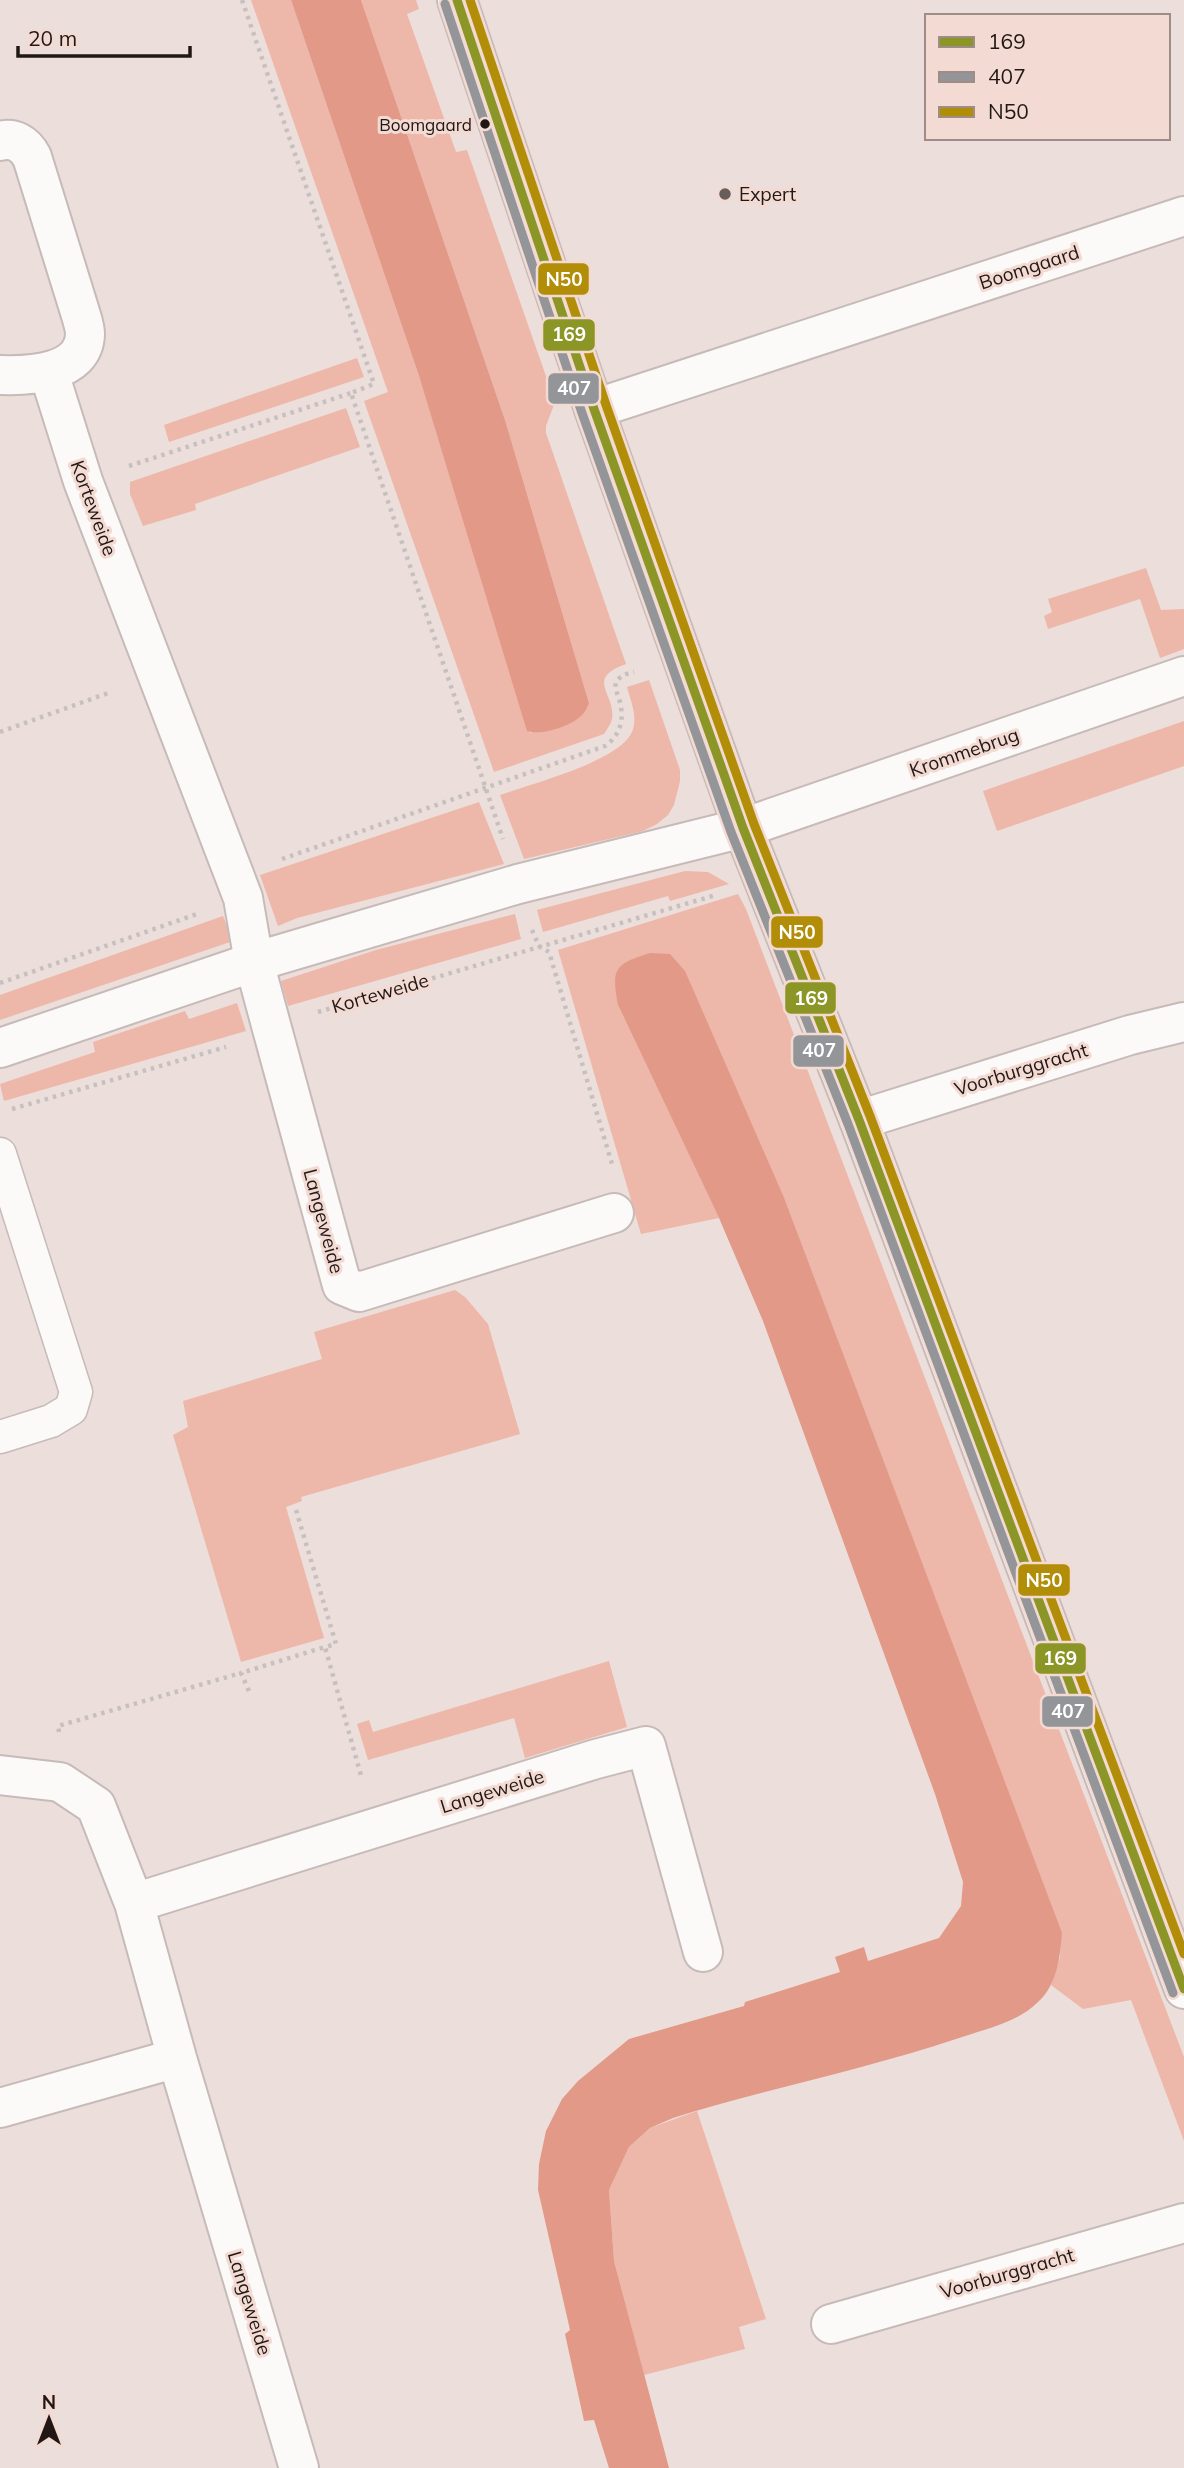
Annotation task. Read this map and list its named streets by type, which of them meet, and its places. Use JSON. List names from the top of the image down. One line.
{"streets":{"street":["Boomgaard","Korteweide","Krommebrug","Voorburggracht","Langeweide"]},"crossings":[["Korteweide","Langeweide"]],"places":["Boomgaard","Expert"],"lines":["transit line 169","transit line N50","transit line 407"],"legend":["169","407","N50"],"scale_bar":"20 m","north":"top"}
